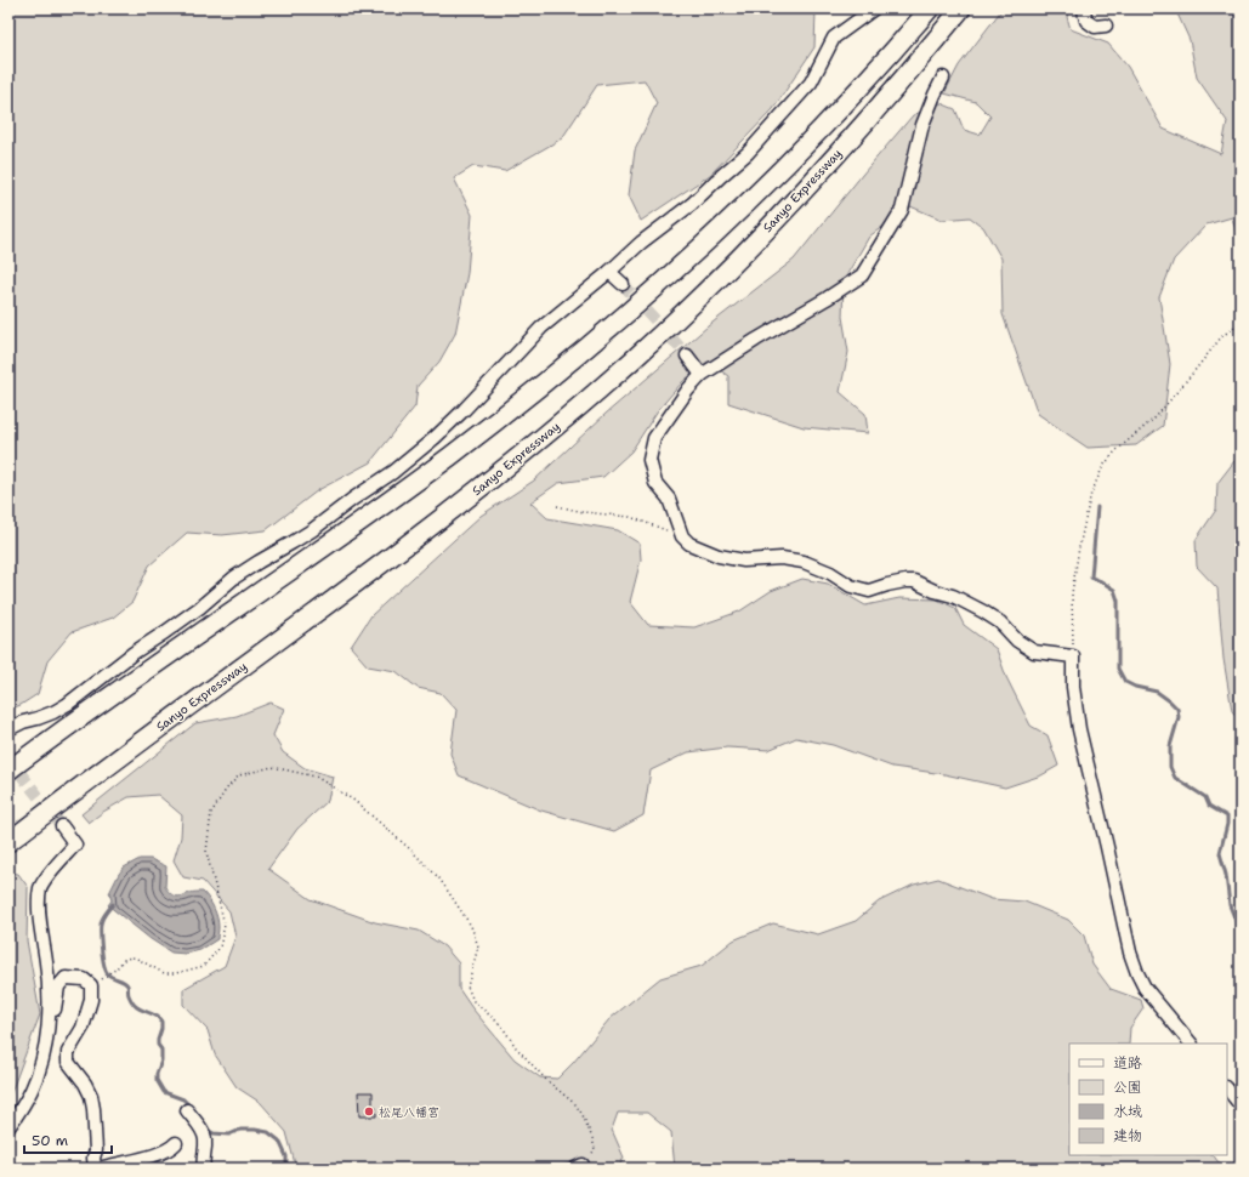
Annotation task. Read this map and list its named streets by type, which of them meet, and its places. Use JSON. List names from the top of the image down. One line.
{"streets":{"highway":["Sanyo Expressway"]},"places":["松尾八幡宮"],"legend":["道路","公園","水域","建物"],"scale_bar":"50 m"}
